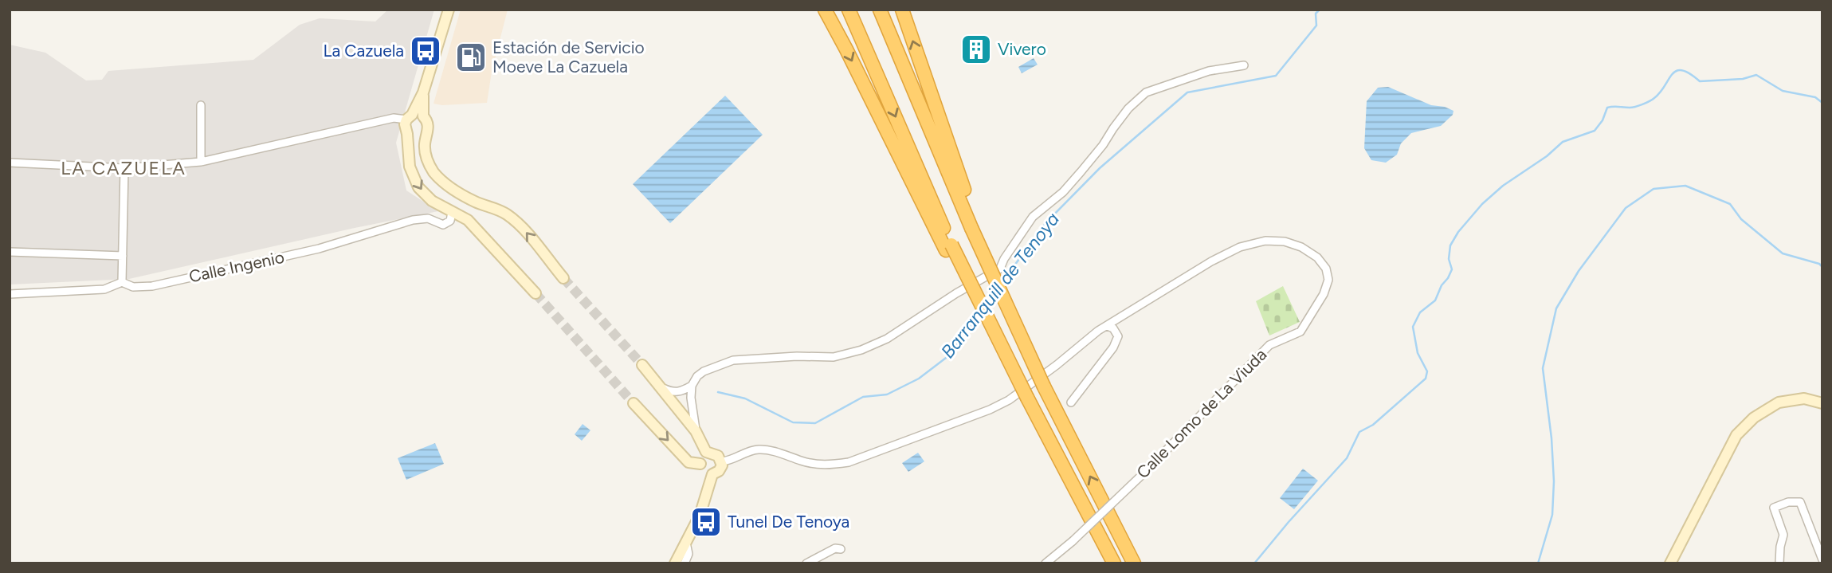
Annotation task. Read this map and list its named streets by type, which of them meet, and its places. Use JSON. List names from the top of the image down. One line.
{"streets":{"street":["Calle Ingenio","Calle Lomo de La Viuda"]},"districts":["LA CAZUELA"],"water":["Barranquill de Tenoya"],"places":{"building":["Vivero"],"bus stop":["La Cazuela","Tunel De Tenoya"],"fuel station":["Estación de Servicio Moeve La Cazuela"]}}
